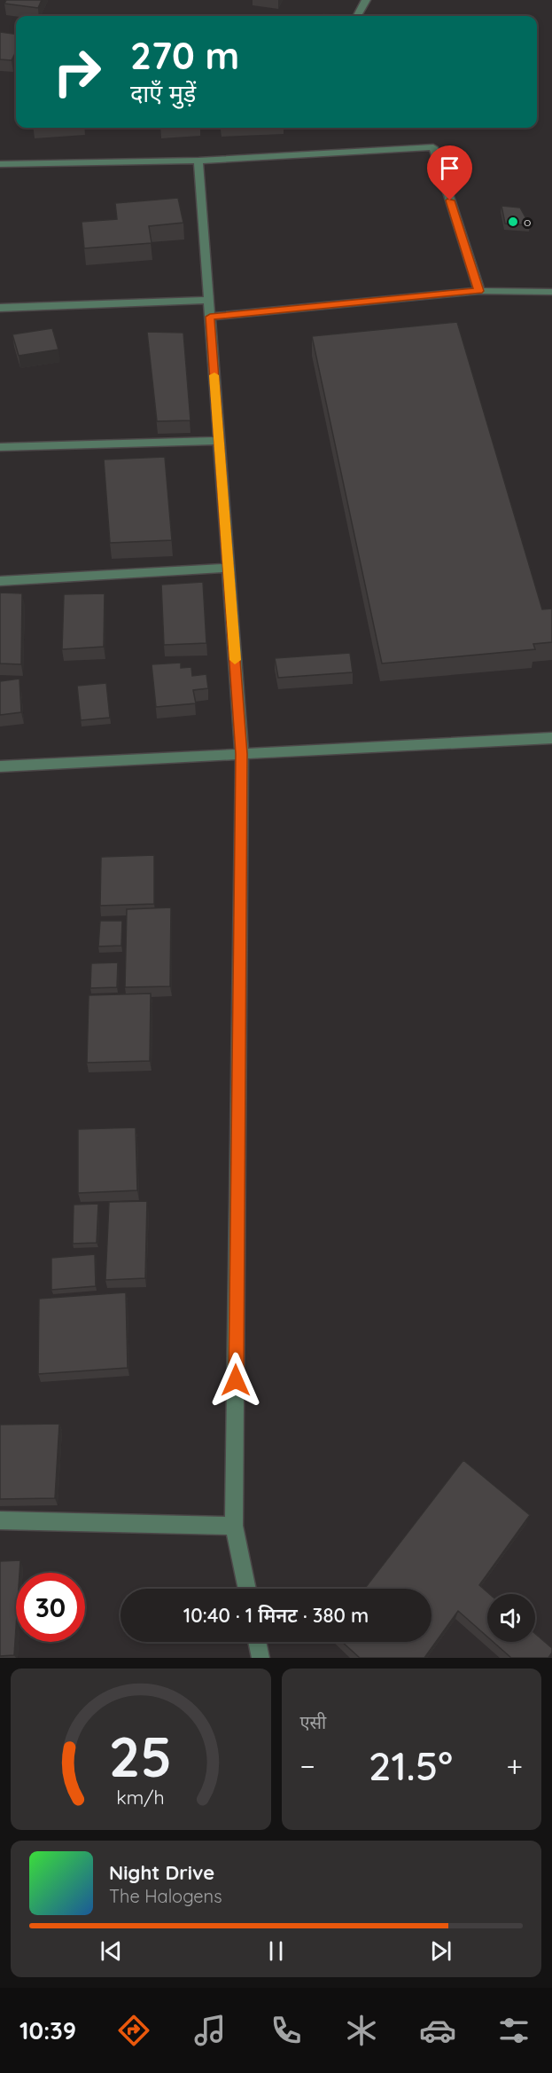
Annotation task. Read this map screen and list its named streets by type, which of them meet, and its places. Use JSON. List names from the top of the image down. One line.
{"places":["o"],"page":{"turn":["270 m","दाएँ मुड़ें"],"limit":"30","trip":"10:40 · 1 मिनट · 380 m","tile":"एसी","heat":["−","21.5°","+"],"song":["Night Drive","The Halogens"],"tabs":"10:39","gauge":["25","km/h"]}}
